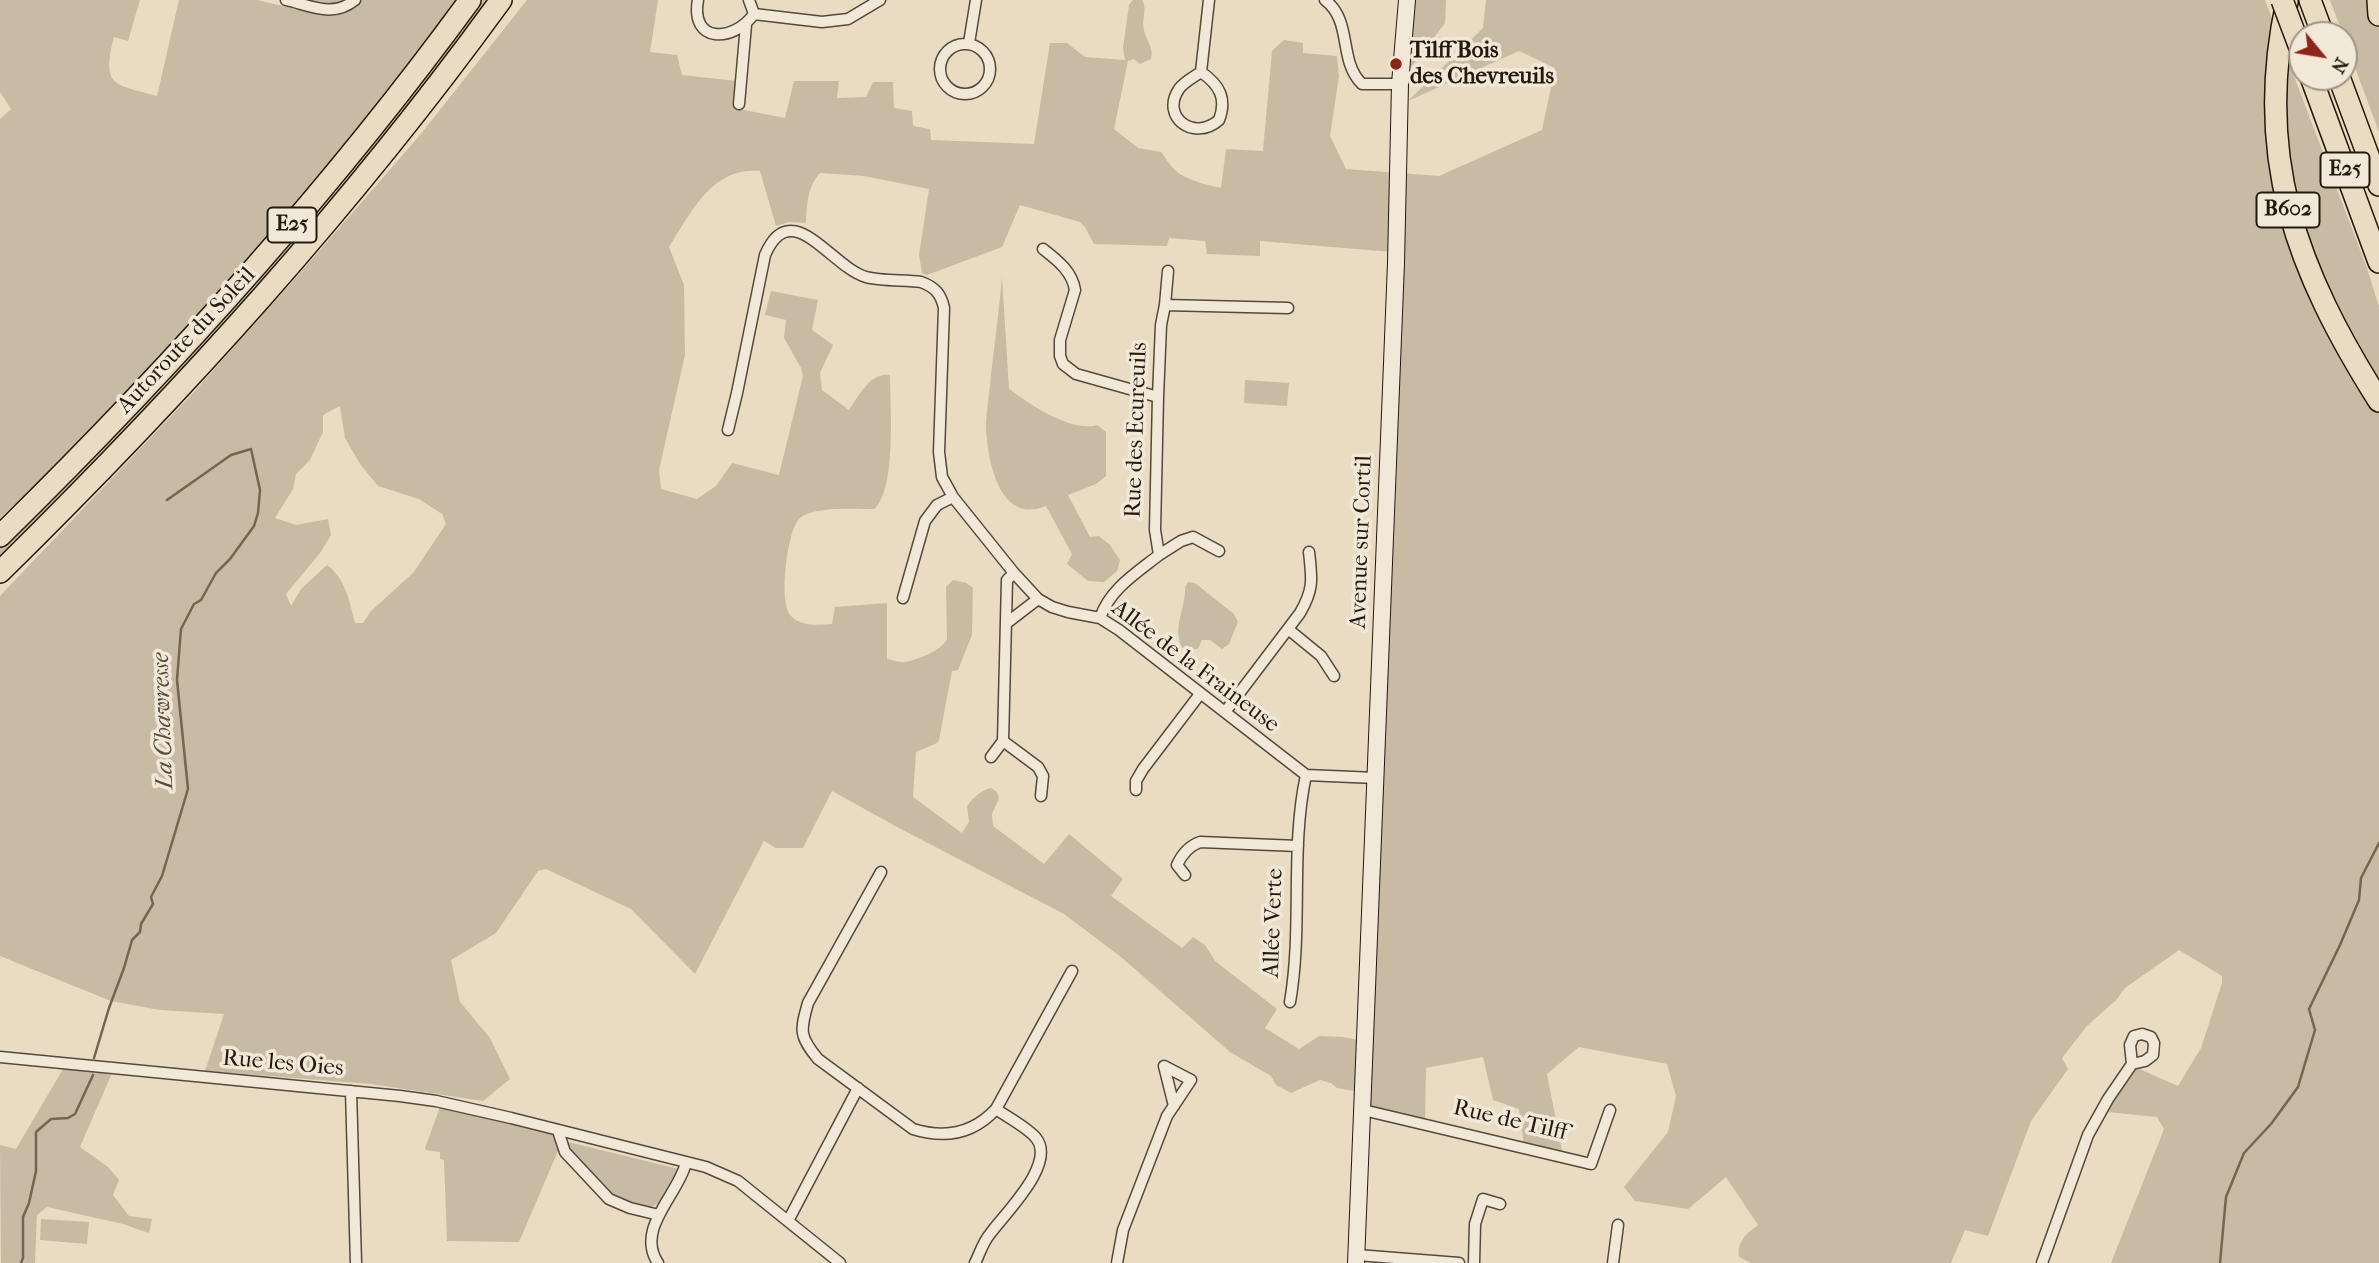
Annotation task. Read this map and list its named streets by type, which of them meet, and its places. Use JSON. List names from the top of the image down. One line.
{"streets":{"highway":["E25","B602","Autoroute du Soleil"],"main road":["Avenue sur Cortil"],"street":["Rue des Ecureuils","Allée de la Fraineuse","Allée Verte","Rue les Oies","Rue de Tilff"]},"crossings":[["Avenue sur Cortil","Rue de Tilff"],["Allée de la Fraineuse","Allée Verte"]],"water":["La Chawresse"],"places":["Tilff Bois des Chevreuils"],"north":"bottom right"}
